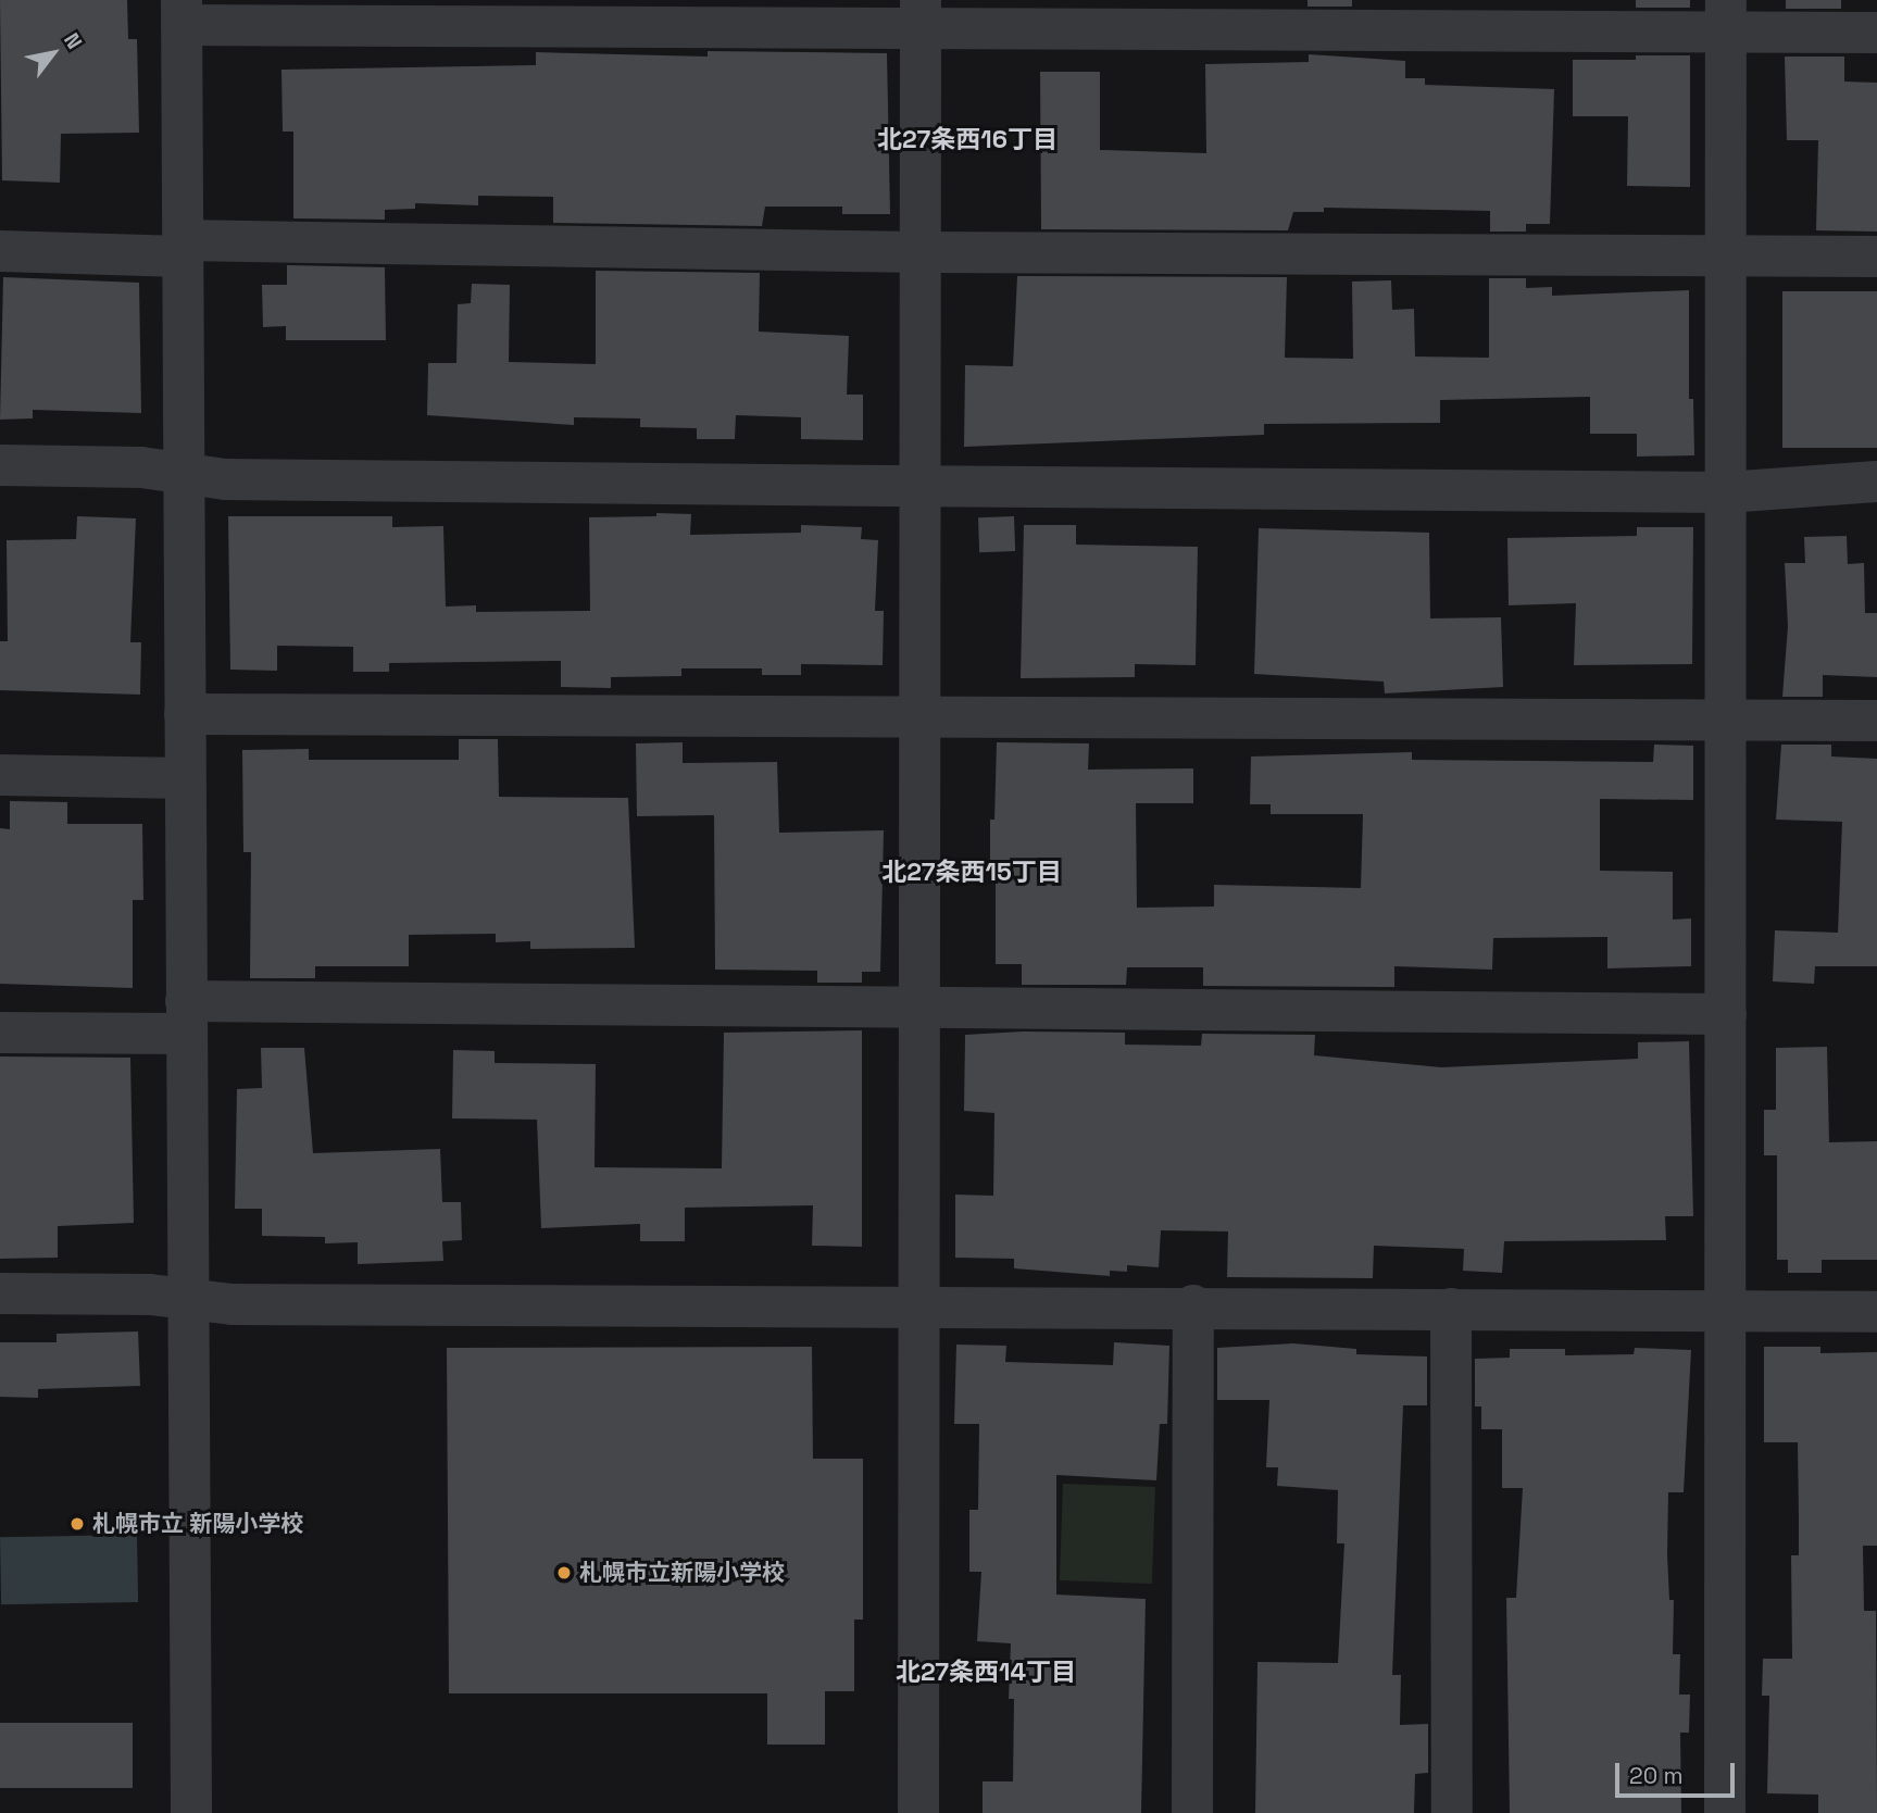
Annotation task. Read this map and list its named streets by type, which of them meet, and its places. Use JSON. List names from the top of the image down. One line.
{"districts":["北27条西16丁目","北27条西15丁目","北27条西14丁目"],"places":["札幌市立 新陽小学校","札幌市立新陽小学校"],"scale_bar":"20 m","north":"top right"}
